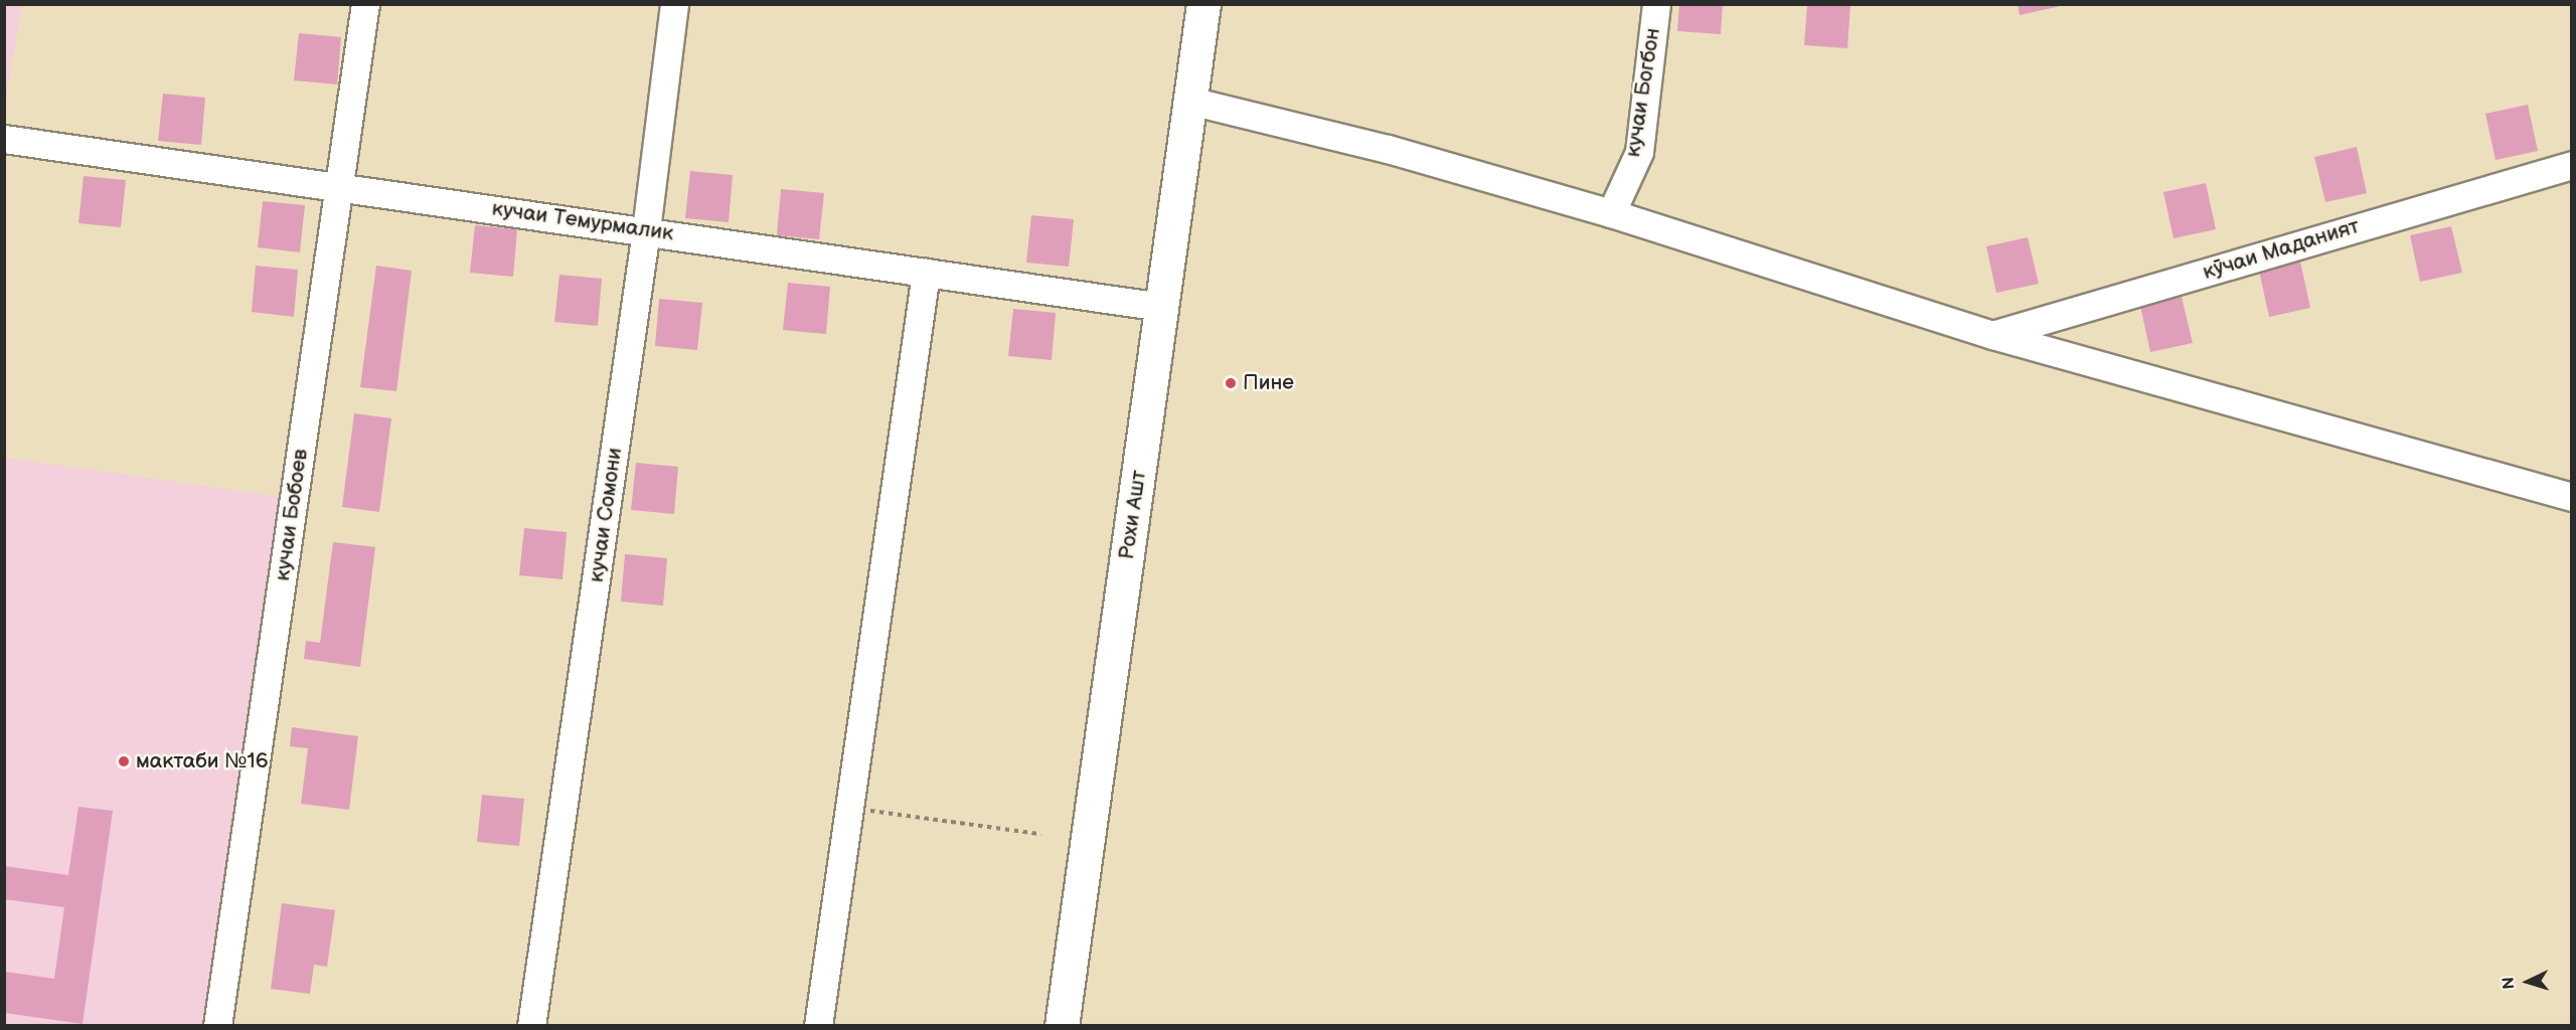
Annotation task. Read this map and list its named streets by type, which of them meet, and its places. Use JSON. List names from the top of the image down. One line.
{"streets":{"main road":["Рохи Ашт"],"street":["кучаи Богбон","кучаи Темурмалик","кӯчаи Маданият","кучаи Бобоев","кучаи Сомони"]},"crossings":[["кучаи Темурмалик","кучаи Бобоев"],["кучаи Темурмалик","кучаи Сомони"],["кучаи Темурмалик","Рохи Ашт"]],"places":["Пине","мактаби №16"],"north":"left"}
